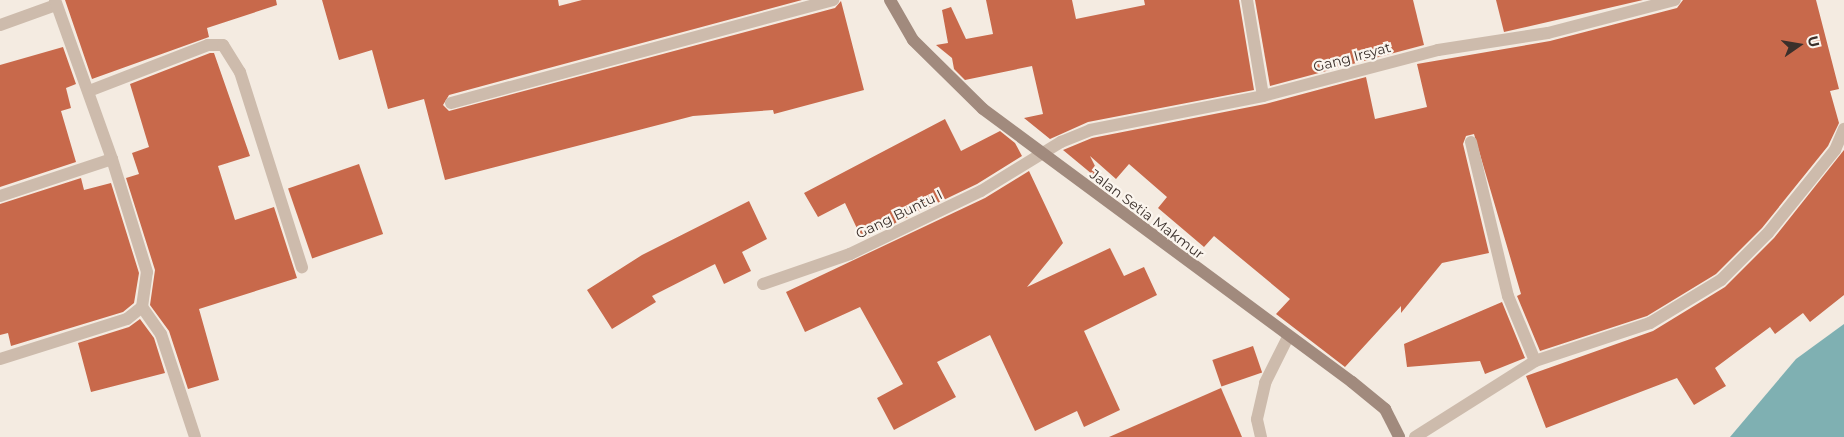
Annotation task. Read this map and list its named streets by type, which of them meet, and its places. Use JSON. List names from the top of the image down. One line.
{"streets":{"main road":["Jalan Setia Makmur"],"street":["Gang Irsyat","Gang Buntu I"]},"crossings":[["Gang Irsyat","Gang Buntu I"],["Gang Irsyat","Jalan Setia Makmur"],["Gang Buntu I","Jalan Setia Makmur"]],"north":"right"}
